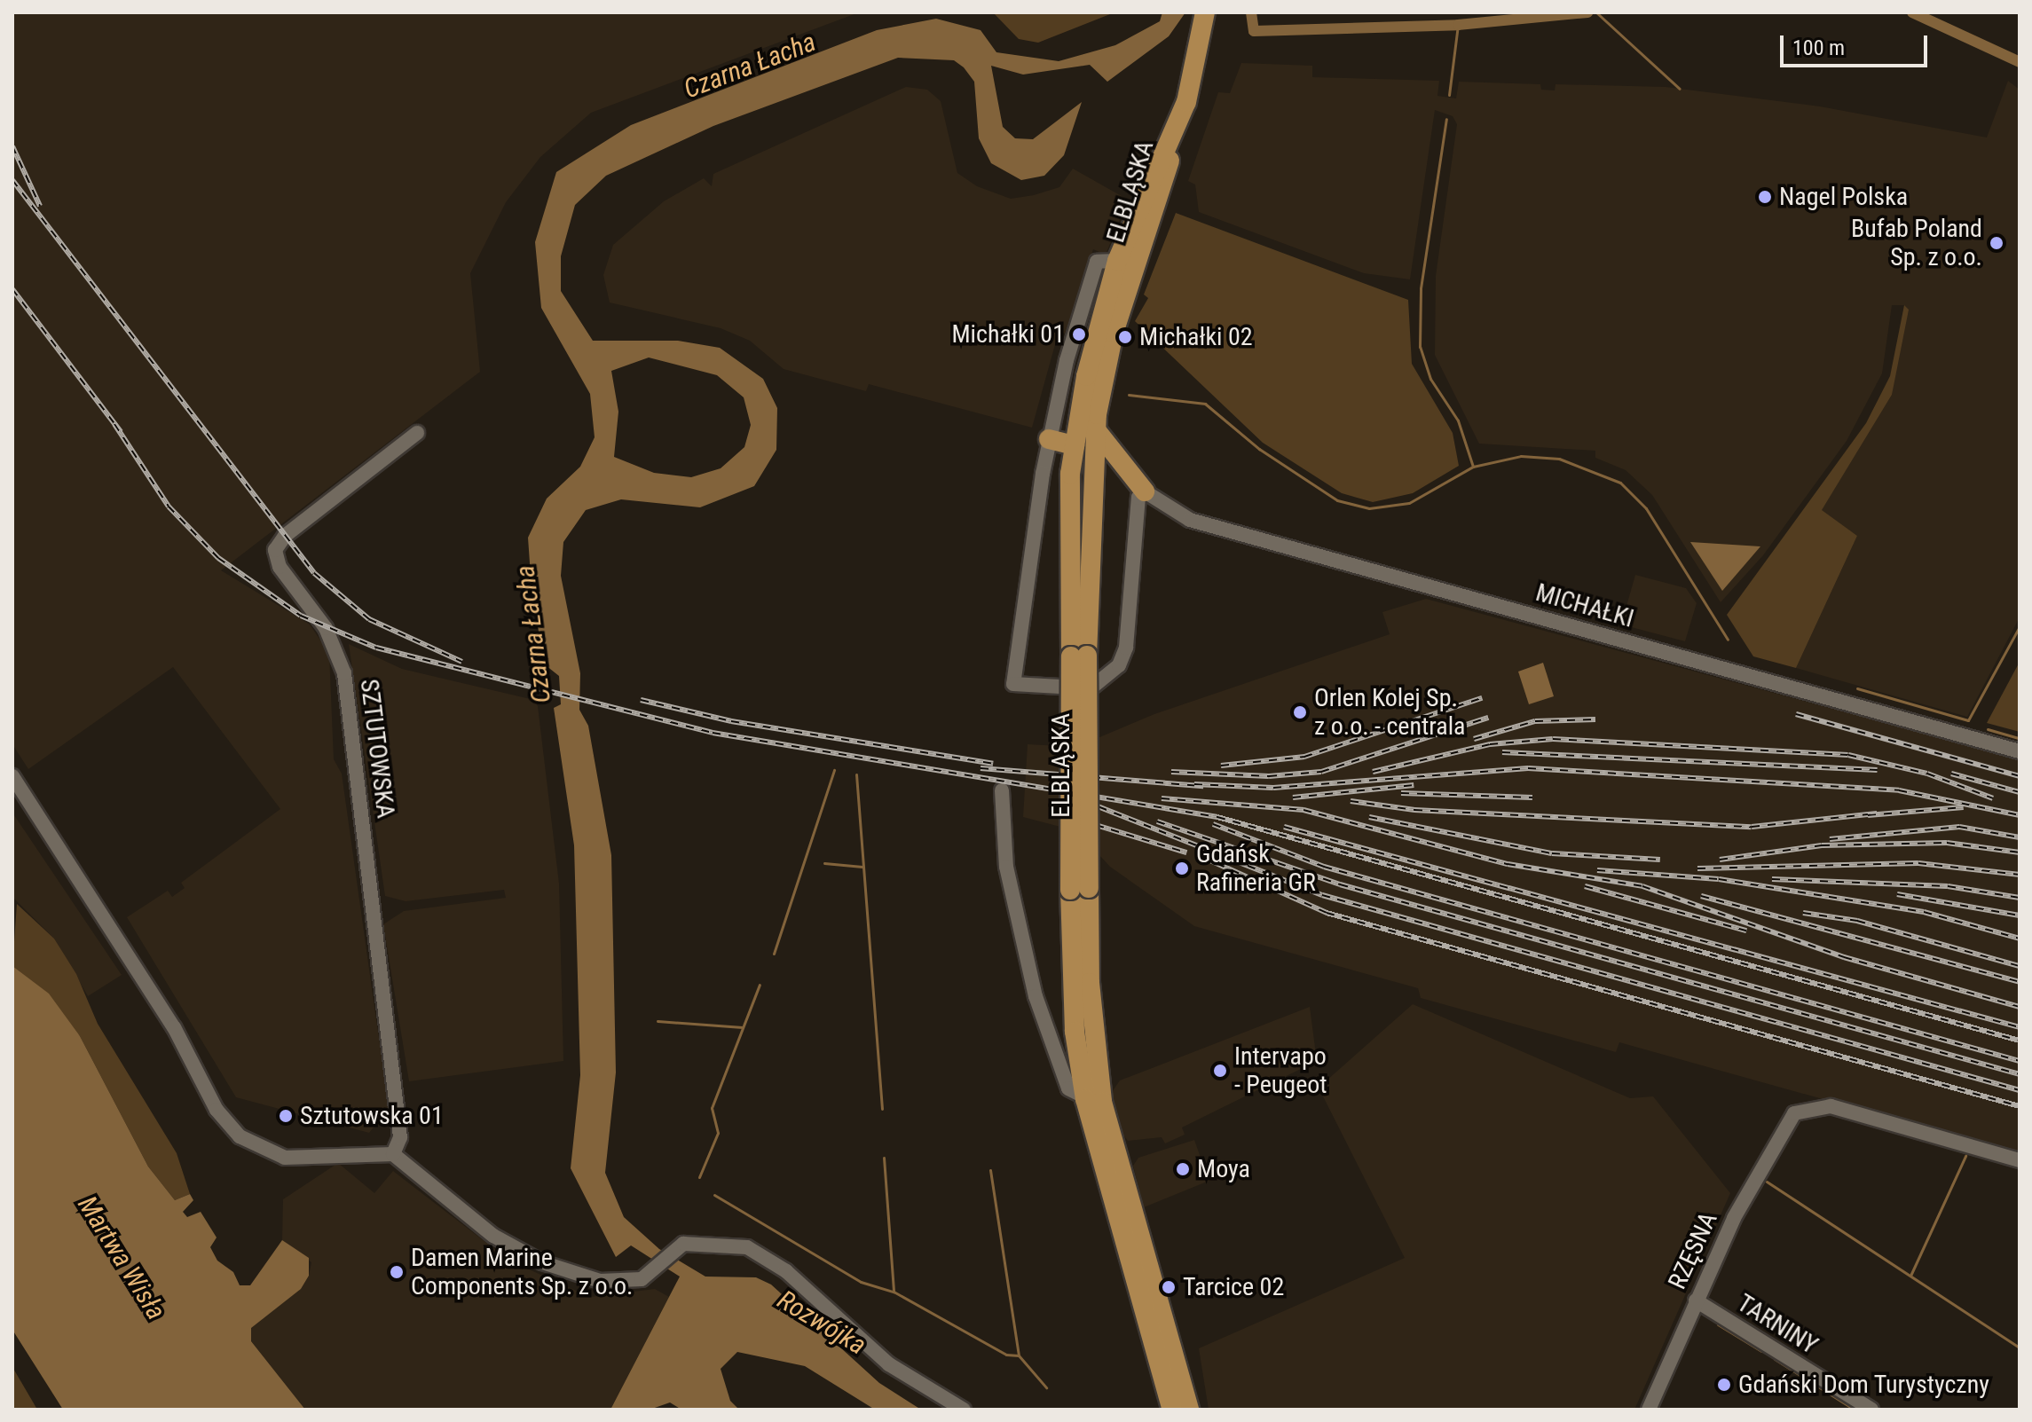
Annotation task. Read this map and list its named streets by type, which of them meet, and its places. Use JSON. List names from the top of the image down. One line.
{"streets":{"main road":["ELBLĄSKA"],"street":["MICHAŁKI","SZTUTOWSKA","RZĘSNA","TARNINY"]},"crossings":[["ELBLĄSKA","MICHAŁKI"],["RZĘSNA","TARNINY"]],"water":["Czarna Łacha","Martwa Wisła","Rozwójka"],"places":["Nagel Polska","Bufab Poland Sp. z o.o.","Michałki 01","Michałki 02","Orlen Kolej Sp. z o.o. - centrala","Gdańsk Rafineria GR","Intervapo - Peugeot","Sztutowska 01","Moya","Damen Marine Components Sp. z o.o.","Tarcice 02","Gdański Dom Turystyczny"],"scale_bar":"100 m"}
